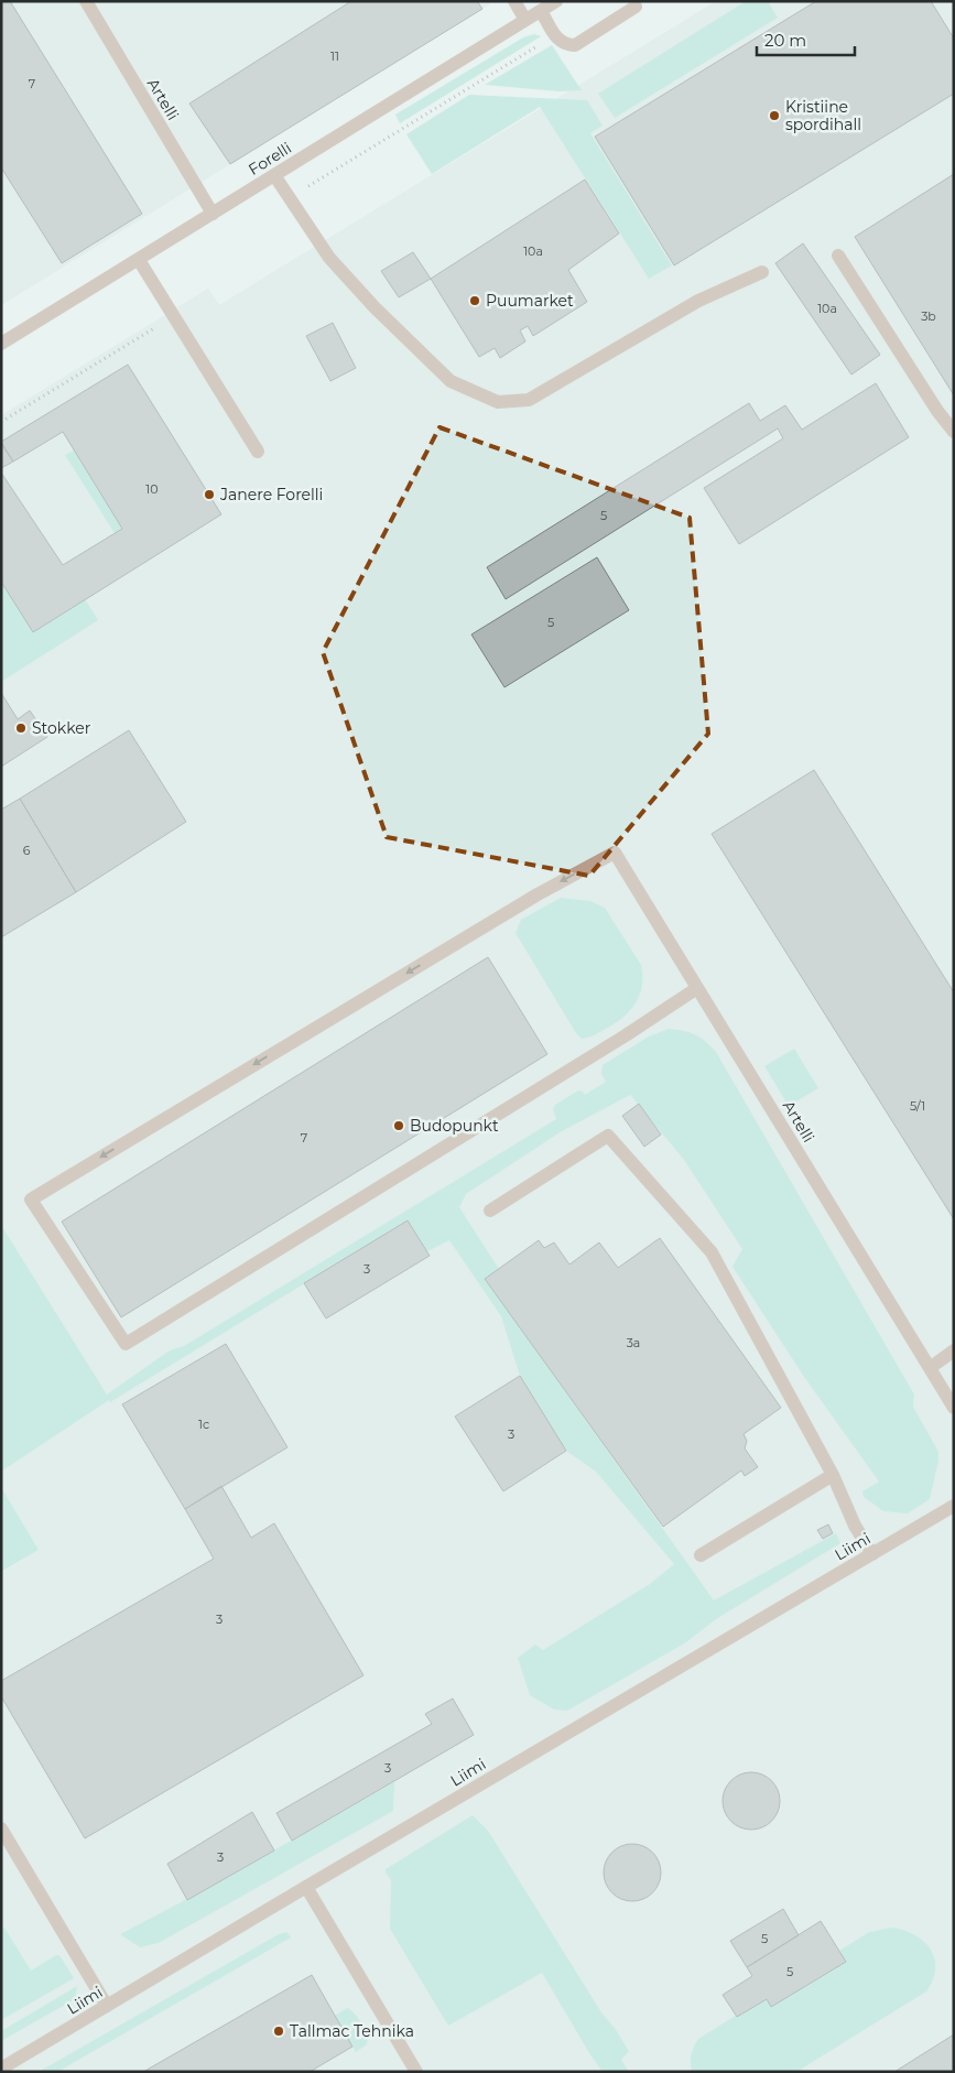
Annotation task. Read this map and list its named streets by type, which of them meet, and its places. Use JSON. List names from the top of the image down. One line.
{"streets":{"street":["Artelli","Forelli","Liimi"]},"crossings":[["Artelli","Forelli"]],"places":["Kristiine spordihall","Puumarket","Janere Forelli","Stokker","Budopunkt","Tallmac Tehnika"],"house_numbers":["11","7","10a","10a","3b","10","5","5","6","5/1","7","3","3a","1c","3","3","3","3","5","5"],"scale_bar":"20 m"}
